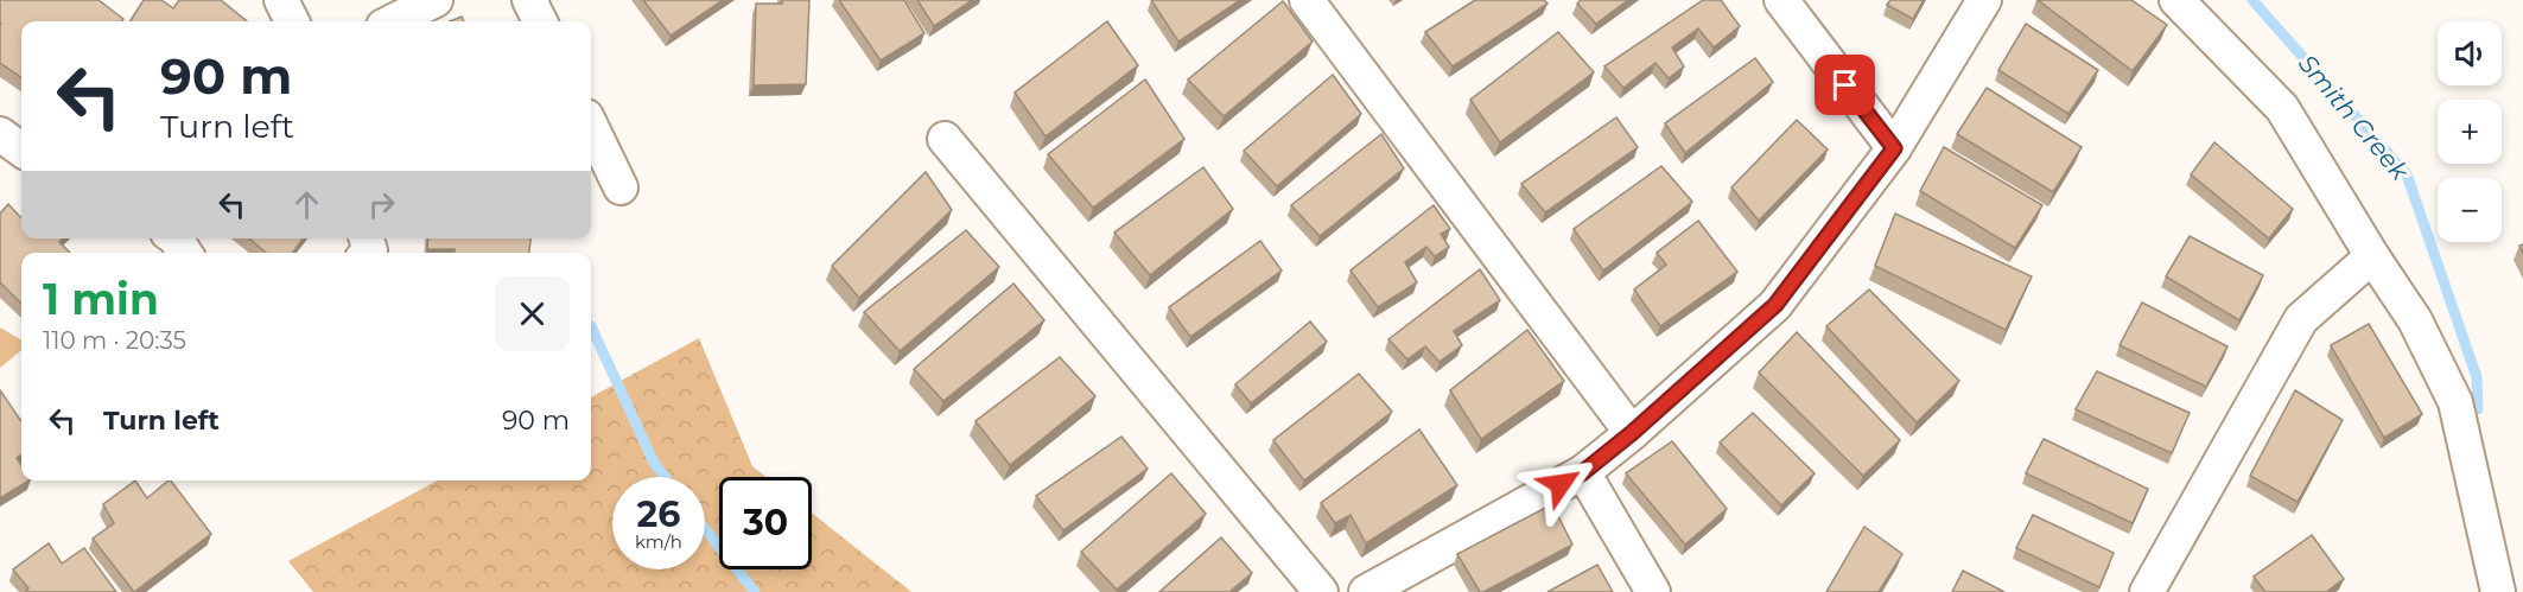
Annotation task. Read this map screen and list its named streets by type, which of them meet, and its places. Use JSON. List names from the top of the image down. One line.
{"water":["Smith Creek"],"page":{"map_buttons":["+","−"],"turn":["90 m","Turn left"],"heading":["1 min","110 m · 20:35"],"list":[{"name":"Turn left","value":"90 m"}],"speed":"26 km/h","limit":"30"}}
